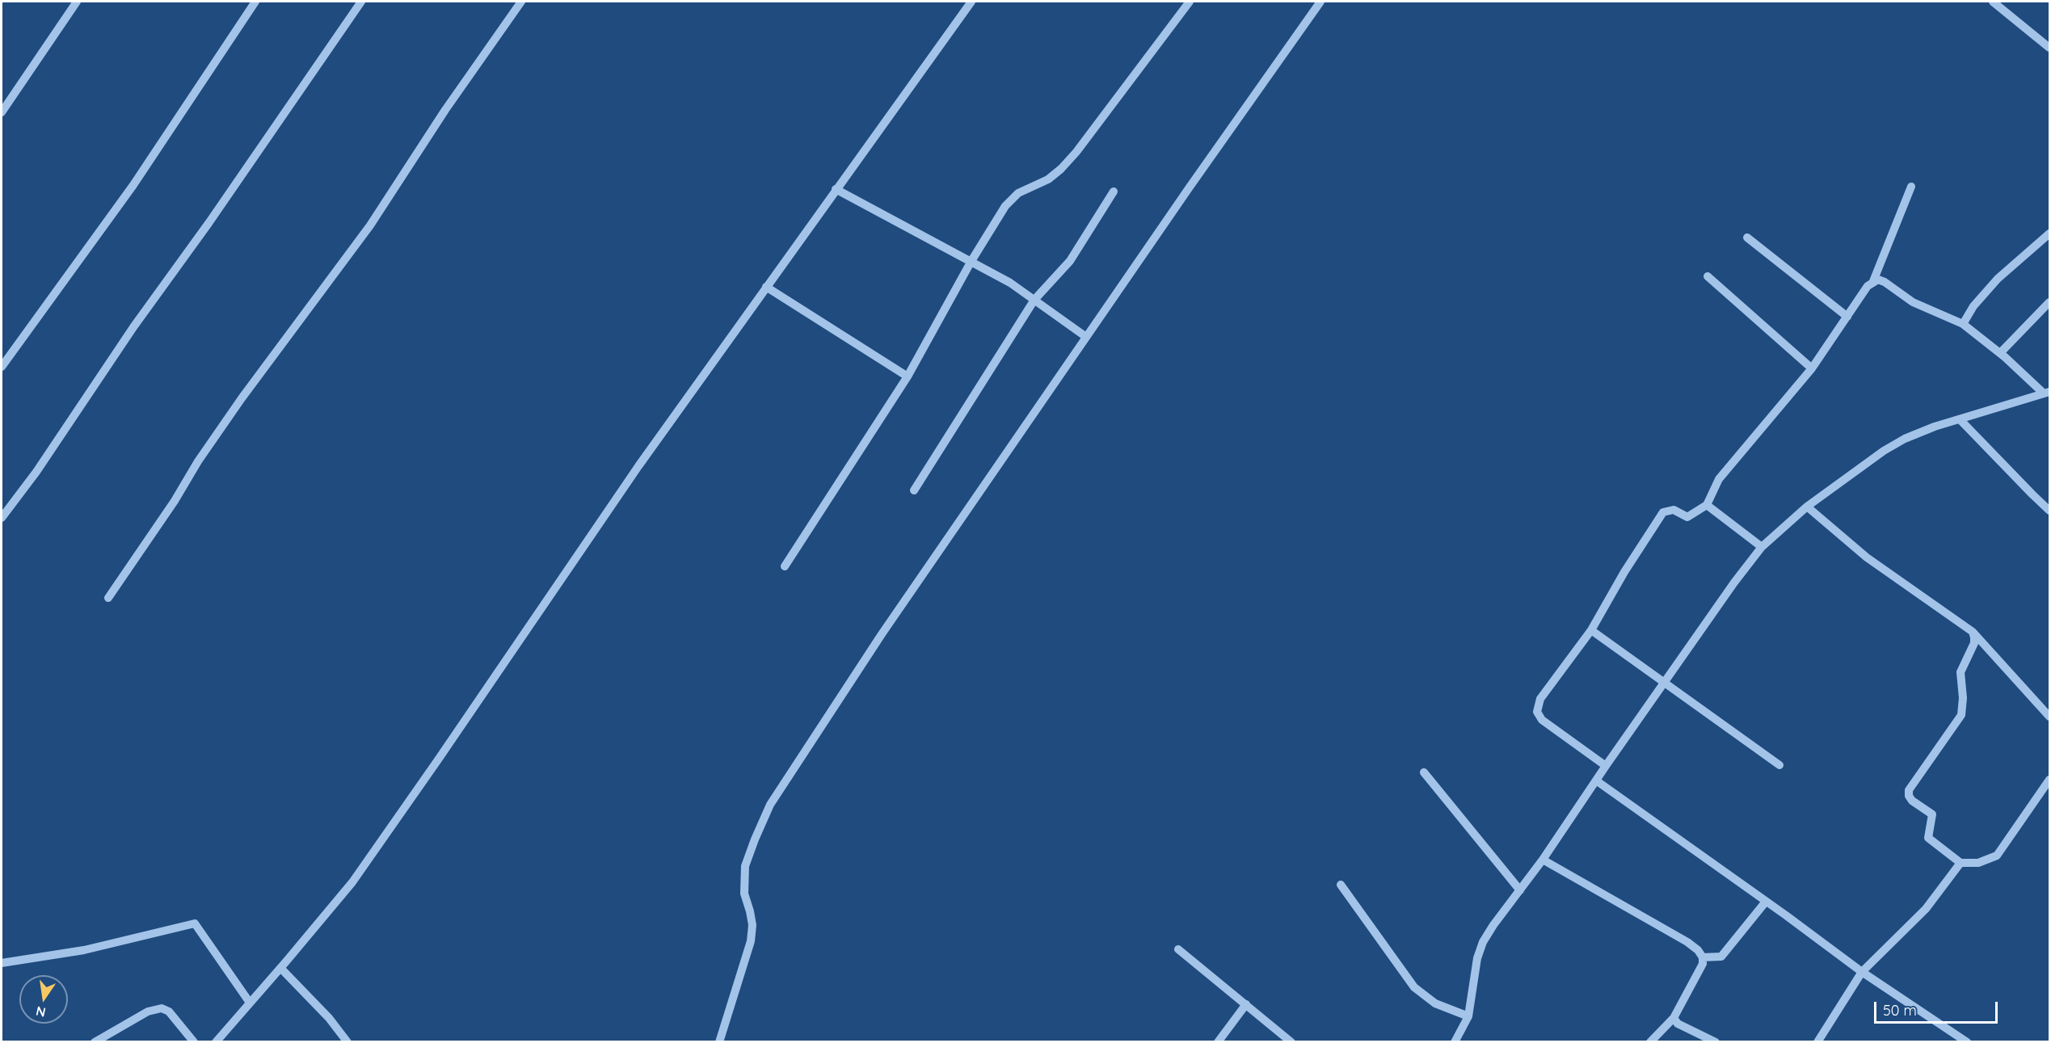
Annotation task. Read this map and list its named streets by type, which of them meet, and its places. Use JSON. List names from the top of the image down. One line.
{"scale_bar":"50 m","north":"bottom"}
